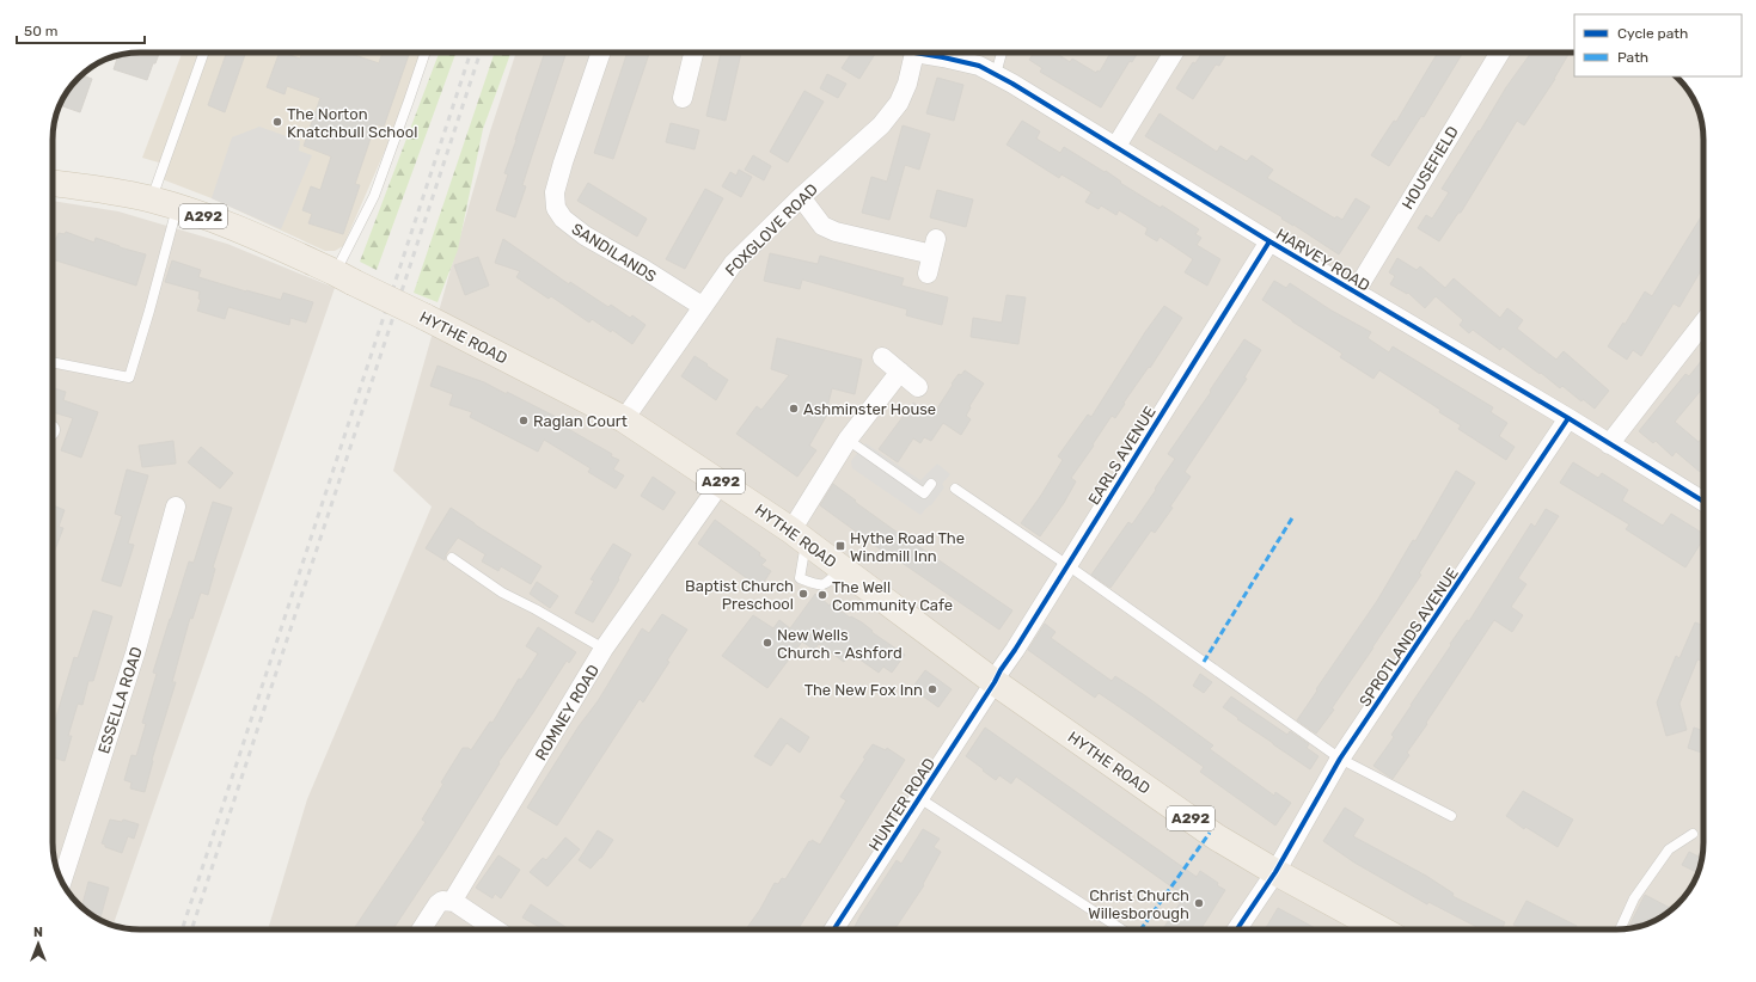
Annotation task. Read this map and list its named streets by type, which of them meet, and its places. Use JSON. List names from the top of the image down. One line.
{"streets":{"main road":["A292","HYTHE ROAD"],"street":["HOUSEFIELD","FOXGLOVE ROAD","SANDILANDS","HARVEY ROAD","EARLS AVENUE","SPROTLANDS AVENUE","ESSELLA ROAD","ROMNEY ROAD","HUNTER ROAD"]},"crossings":[["HOUSEFIELD","HARVEY ROAD"],["FOXGLOVE ROAD","SANDILANDS"],["FOXGLOVE ROAD","HYTHE ROAD"],["HARVEY ROAD","EARLS AVENUE"],["HARVEY ROAD","SPROTLANDS AVENUE"],["HYTHE ROAD","EARLS AVENUE"],["HYTHE ROAD","SPROTLANDS AVENUE"],["HYTHE ROAD","ROMNEY ROAD"],["HYTHE ROAD","HUNTER ROAD"],["EARLS AVENUE","HUNTER ROAD"]],"places":{"other":["The Norton Knatchbull School","Ashminster House","Raglan Court","Baptist Church Preschool","The Well Community Cafe","New Wells Church - Ashford","The New Fox Inn","Christ Church Willesborough"],"transit":["Hythe Road The Windmill Inn"]},"legend":["Cycle path","Path"],"scale_bar":"50 m","north":"top"}
